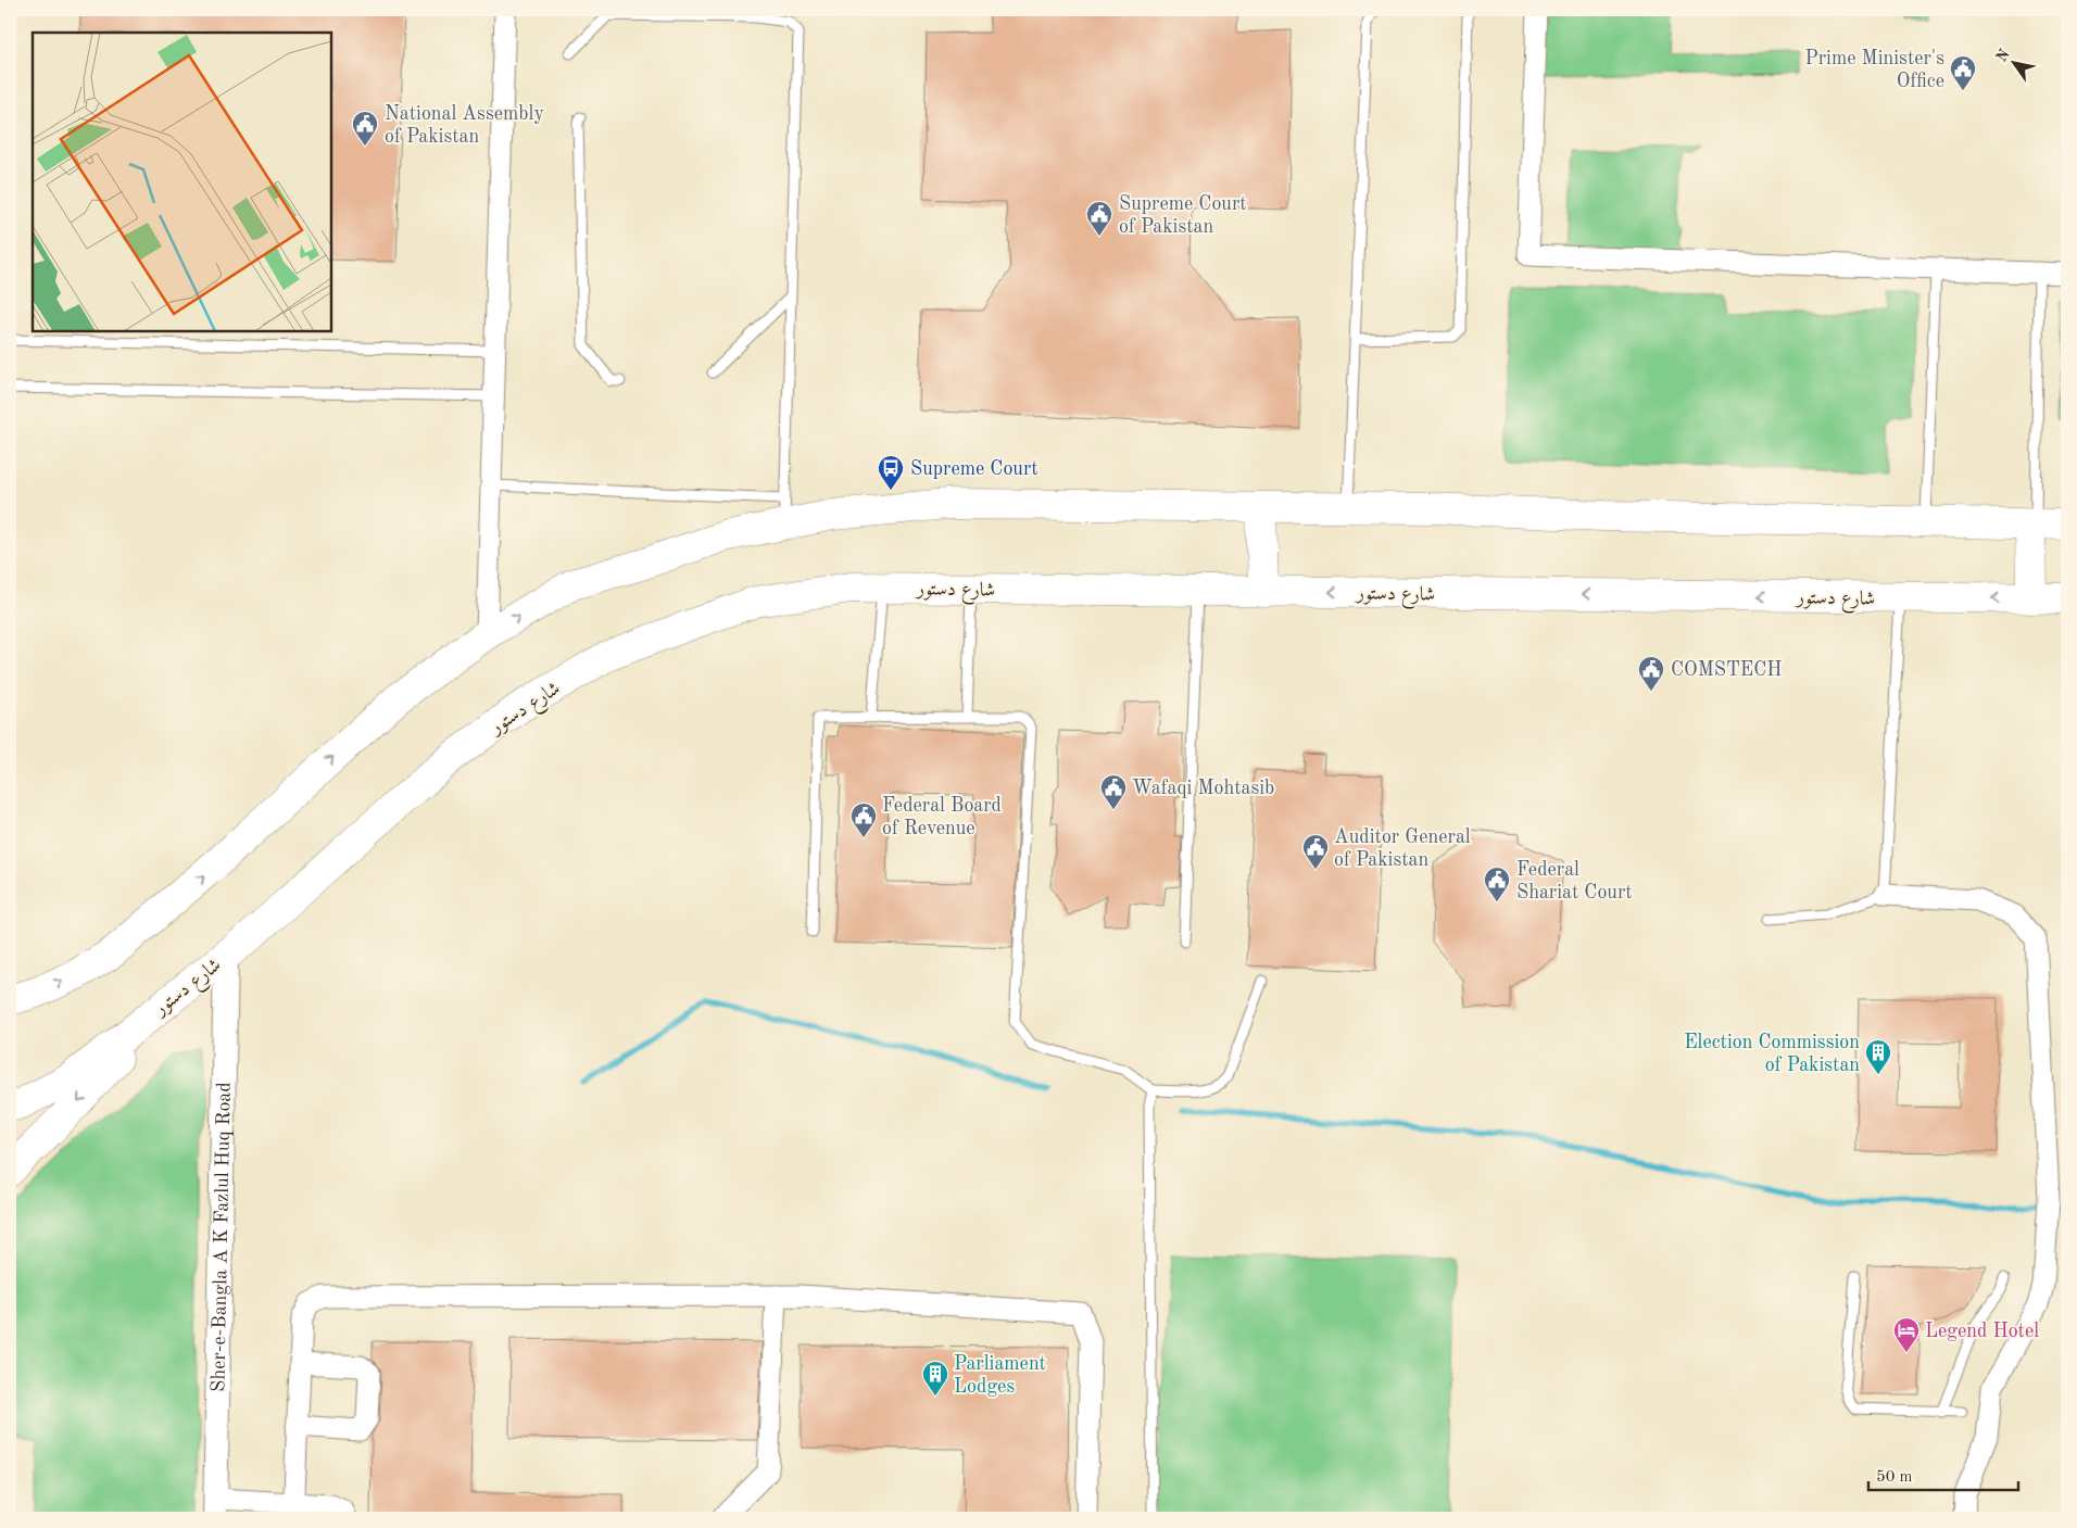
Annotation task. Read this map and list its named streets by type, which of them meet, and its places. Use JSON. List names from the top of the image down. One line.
{"streets":{"main road":["شارع دستور"],"street":["Sher-e-Bangla A K Fazlul Huq Road"]},"crossings":[["شارع دستور","Sher-e-Bangla A K Fazlul Huq Road"]],"places":{"public building":["Prime Minister's Office","National Assembly of Pakistan","Supreme Court of Pakistan","COMSTECH","Wafaqi Mohtasib","Federal Board of Revenue","Auditor General of Pakistan","Federal Shariat Court"],"bus stop":["Supreme Court"],"building":["Election Commission of Pakistan","Parliament Lodges"],"hotel":["Legend Hotel"]},"scale_bar":"50 m","north":"top left"}
